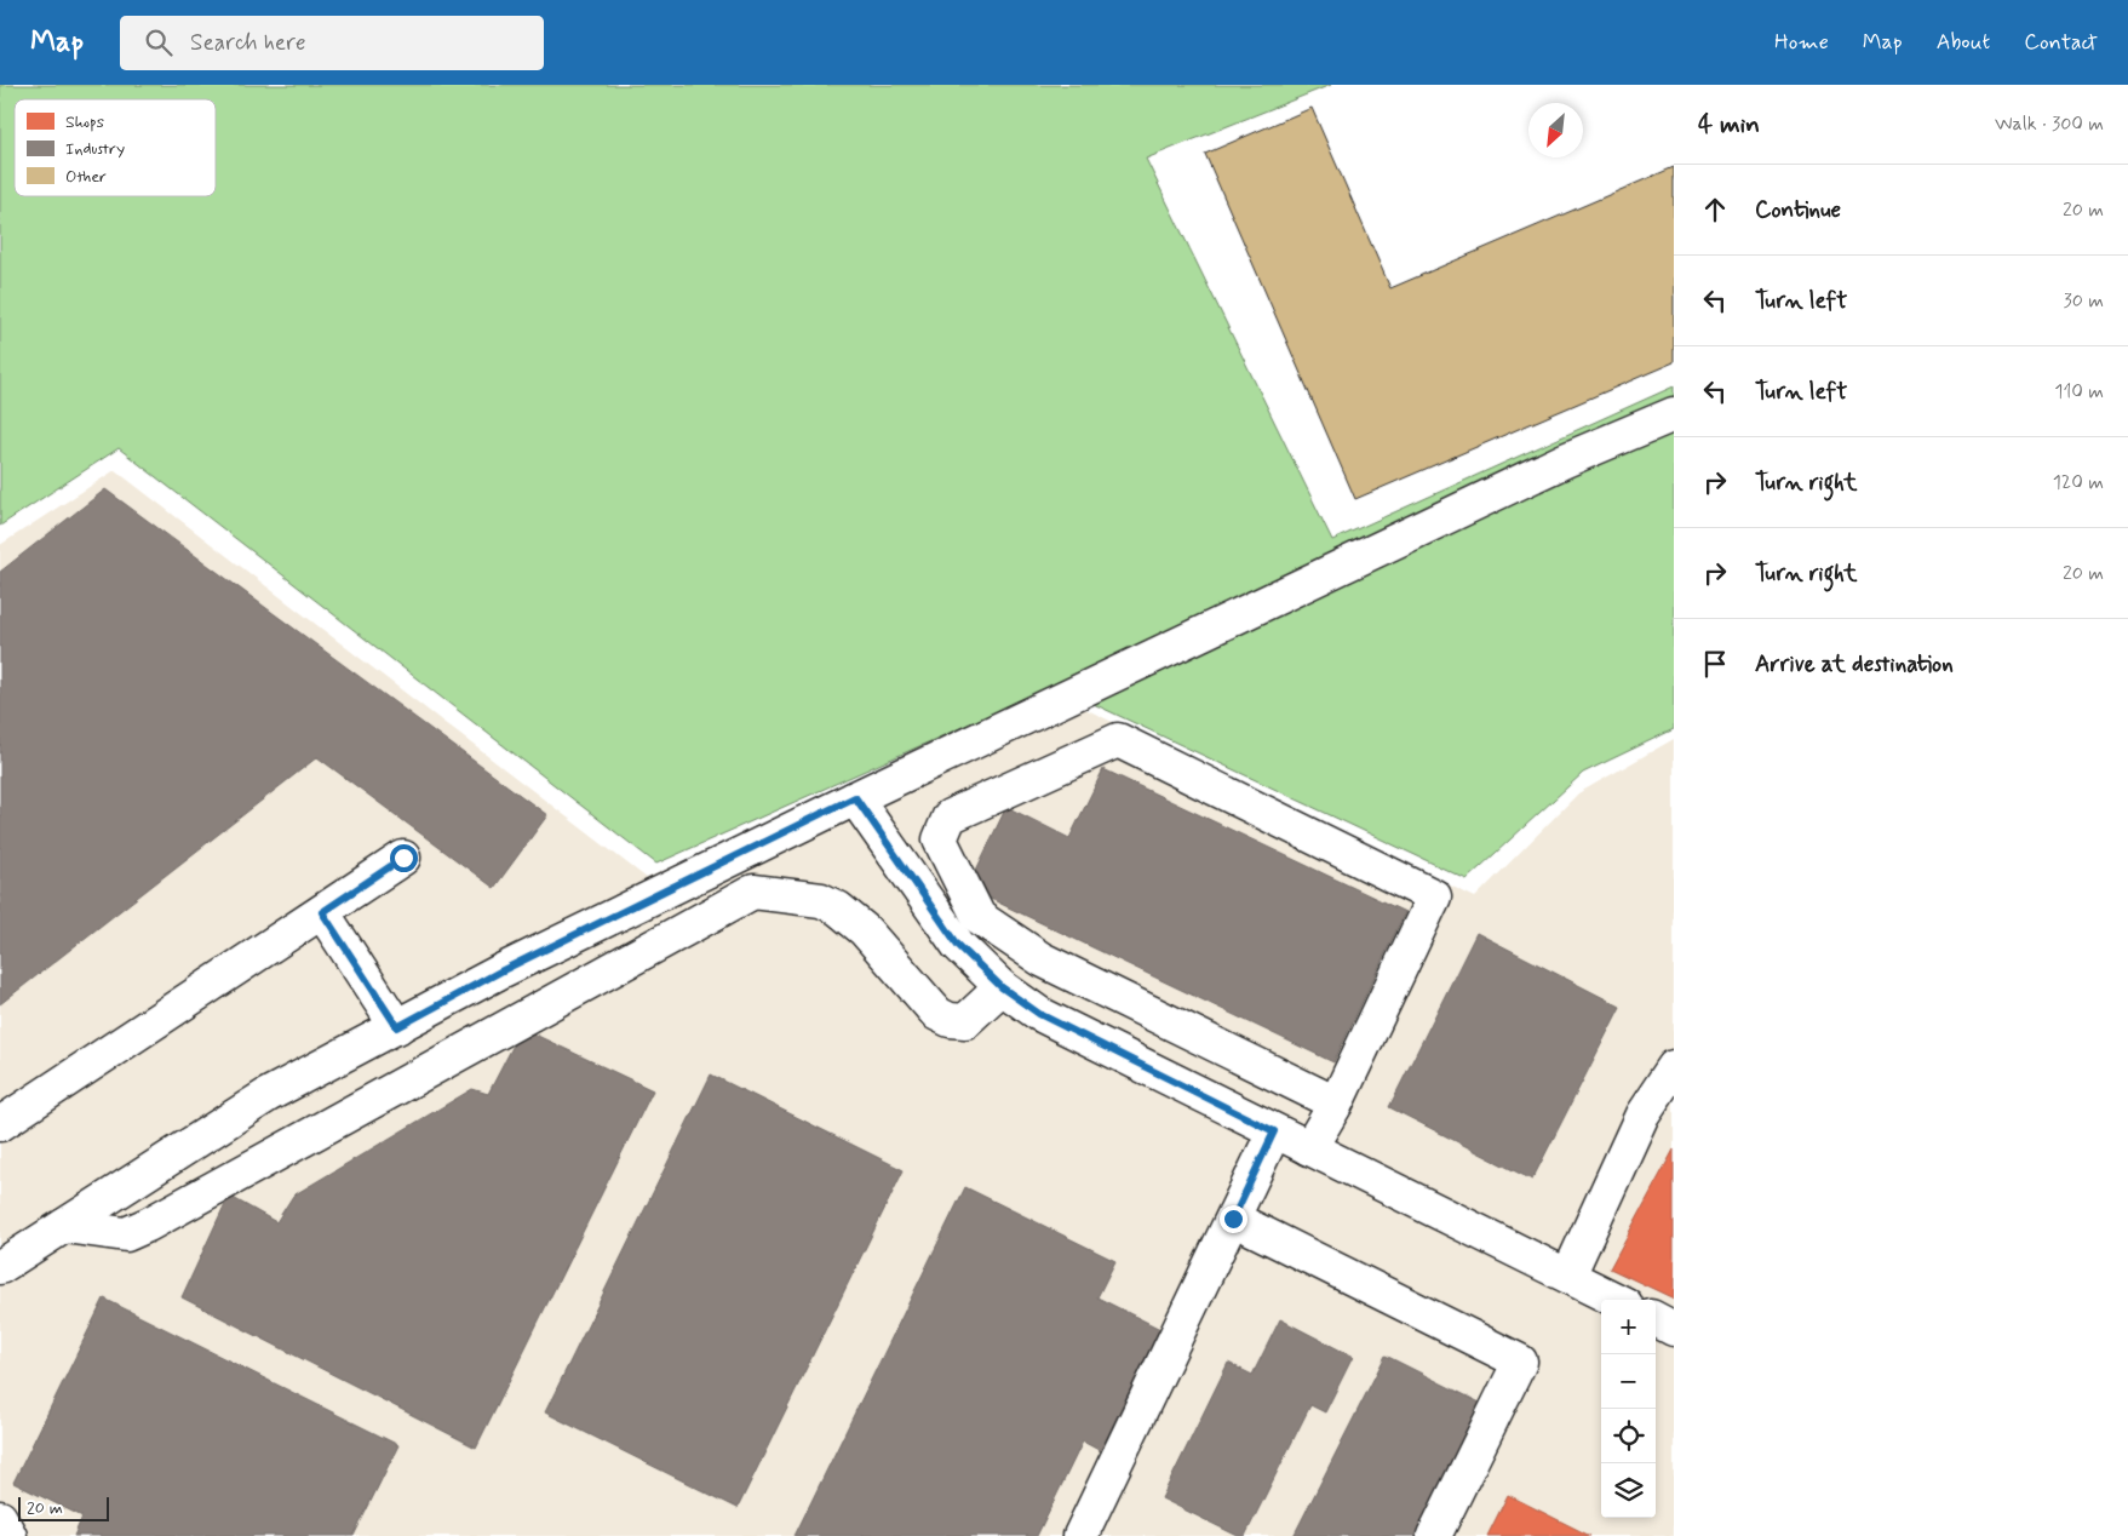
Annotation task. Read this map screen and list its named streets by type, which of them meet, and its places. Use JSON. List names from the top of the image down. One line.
{"legend":["Shops","Industry","Other"],"scale_bar":"20 m","north":"bottom left","page":{"header":"Map","search":"Search here","nav":["Home","Map","About","Contact"],"heading":["4 min","Walk · 300 m"],"list":[["Continue","20 m"],["Turn left","30 m"],["Turn left","110 m"],["Turn right","120 m"],["Turn right","20 m"],"Arrive at destination"],"map_buttons":["+","−"],"scale":"20 m"}}
